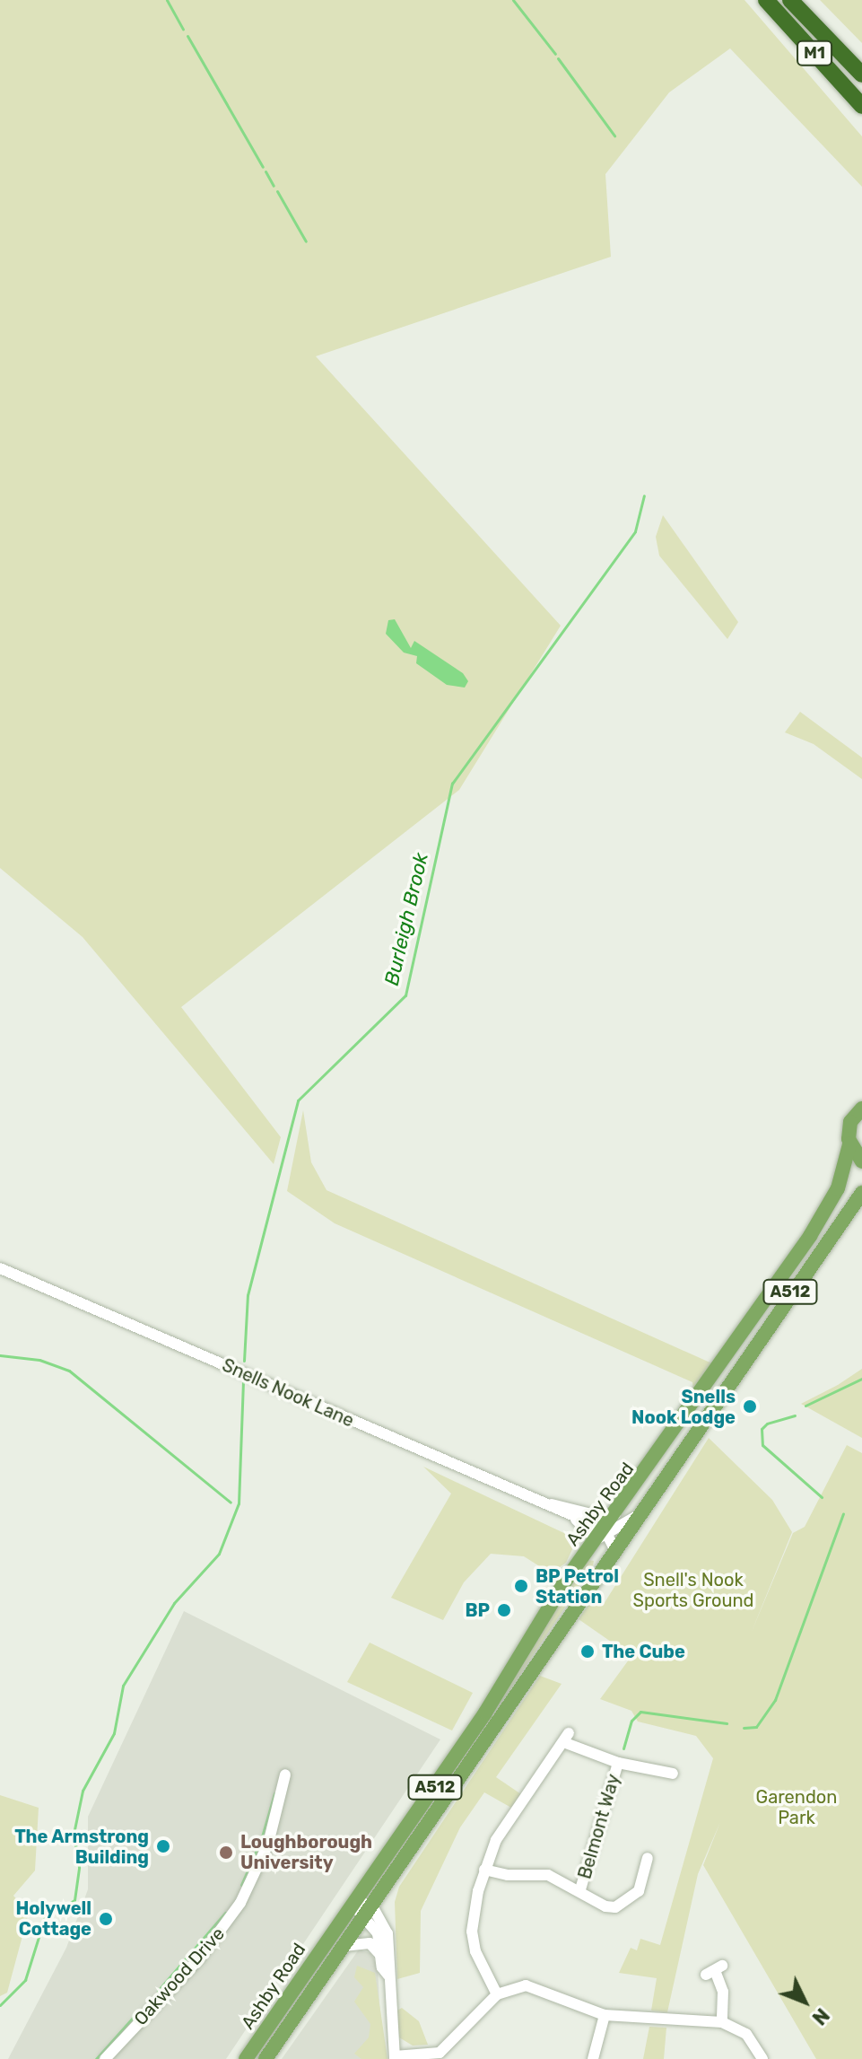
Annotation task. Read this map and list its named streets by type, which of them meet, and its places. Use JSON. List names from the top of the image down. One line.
{"streets":{"highway":["M1"],"main road":["A512","Ashby Road"],"street":["Snells Nook Lane","Belmont Way","Oakwood Drive"]},"crossings":[["Snells Nook Lane","Ashby Road"]],"water":["Burleigh Brook"],"parks":["Snell's Nook Sports Ground","Garendon Park"],"places":["Snells Nook Lodge","BP Petrol Station","BP","The Cube","The Armstrong Building","Loughborough University","Holywell Cottage"],"north":"bottom right"}
